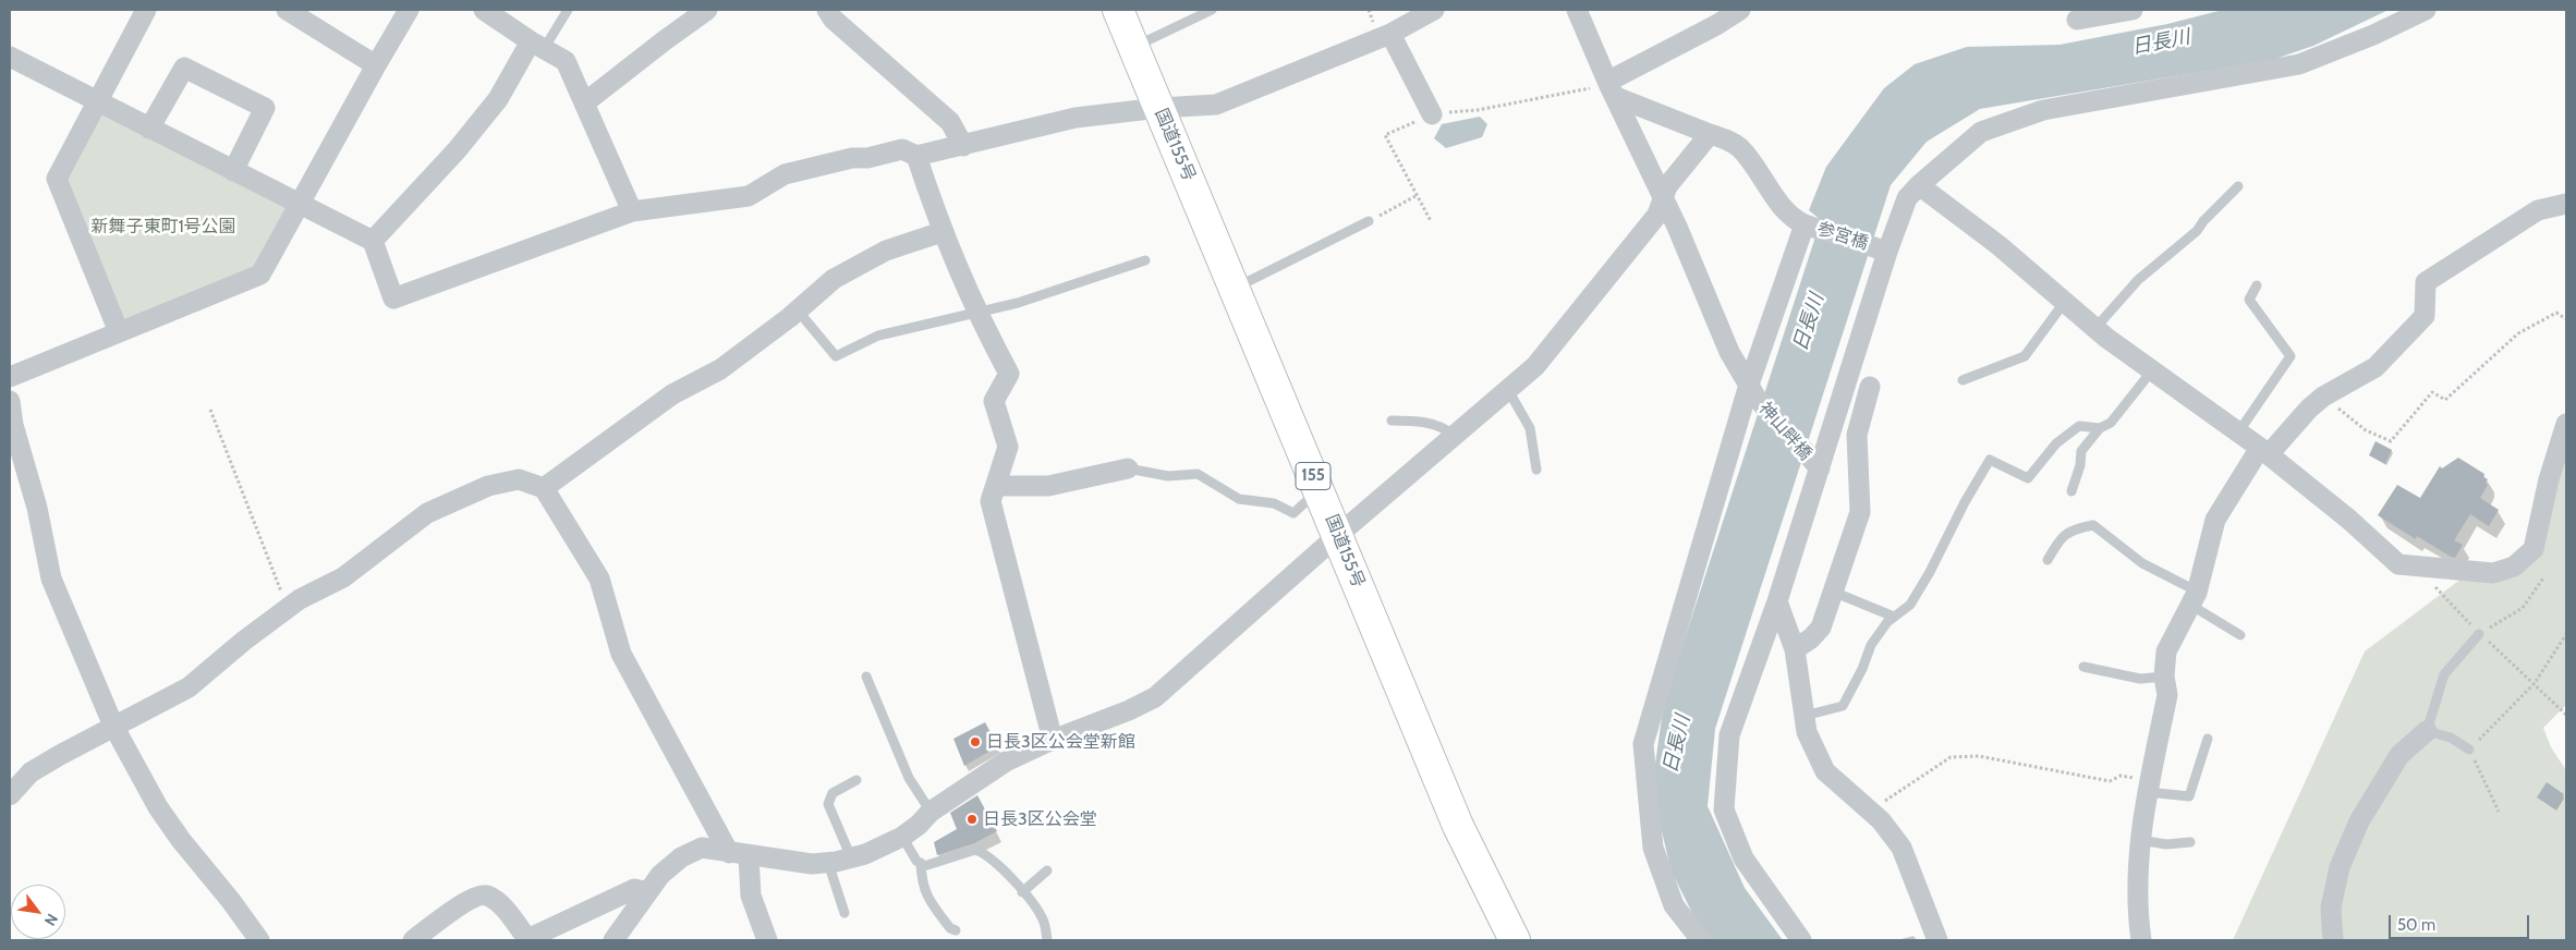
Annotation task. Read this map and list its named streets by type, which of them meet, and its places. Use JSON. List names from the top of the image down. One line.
{"streets":{"highway":["国道155号","155"],"street":["参宮橋","神山畔橋"]},"crossings":[["参宮橋","神山畔橋"]],"water":["日長川"],"parks":["新舞子東町1号公園"],"places":["日長3区公会堂新館","日長3区公会堂"],"scale_bar":"50 m","north":"bottom right"}
